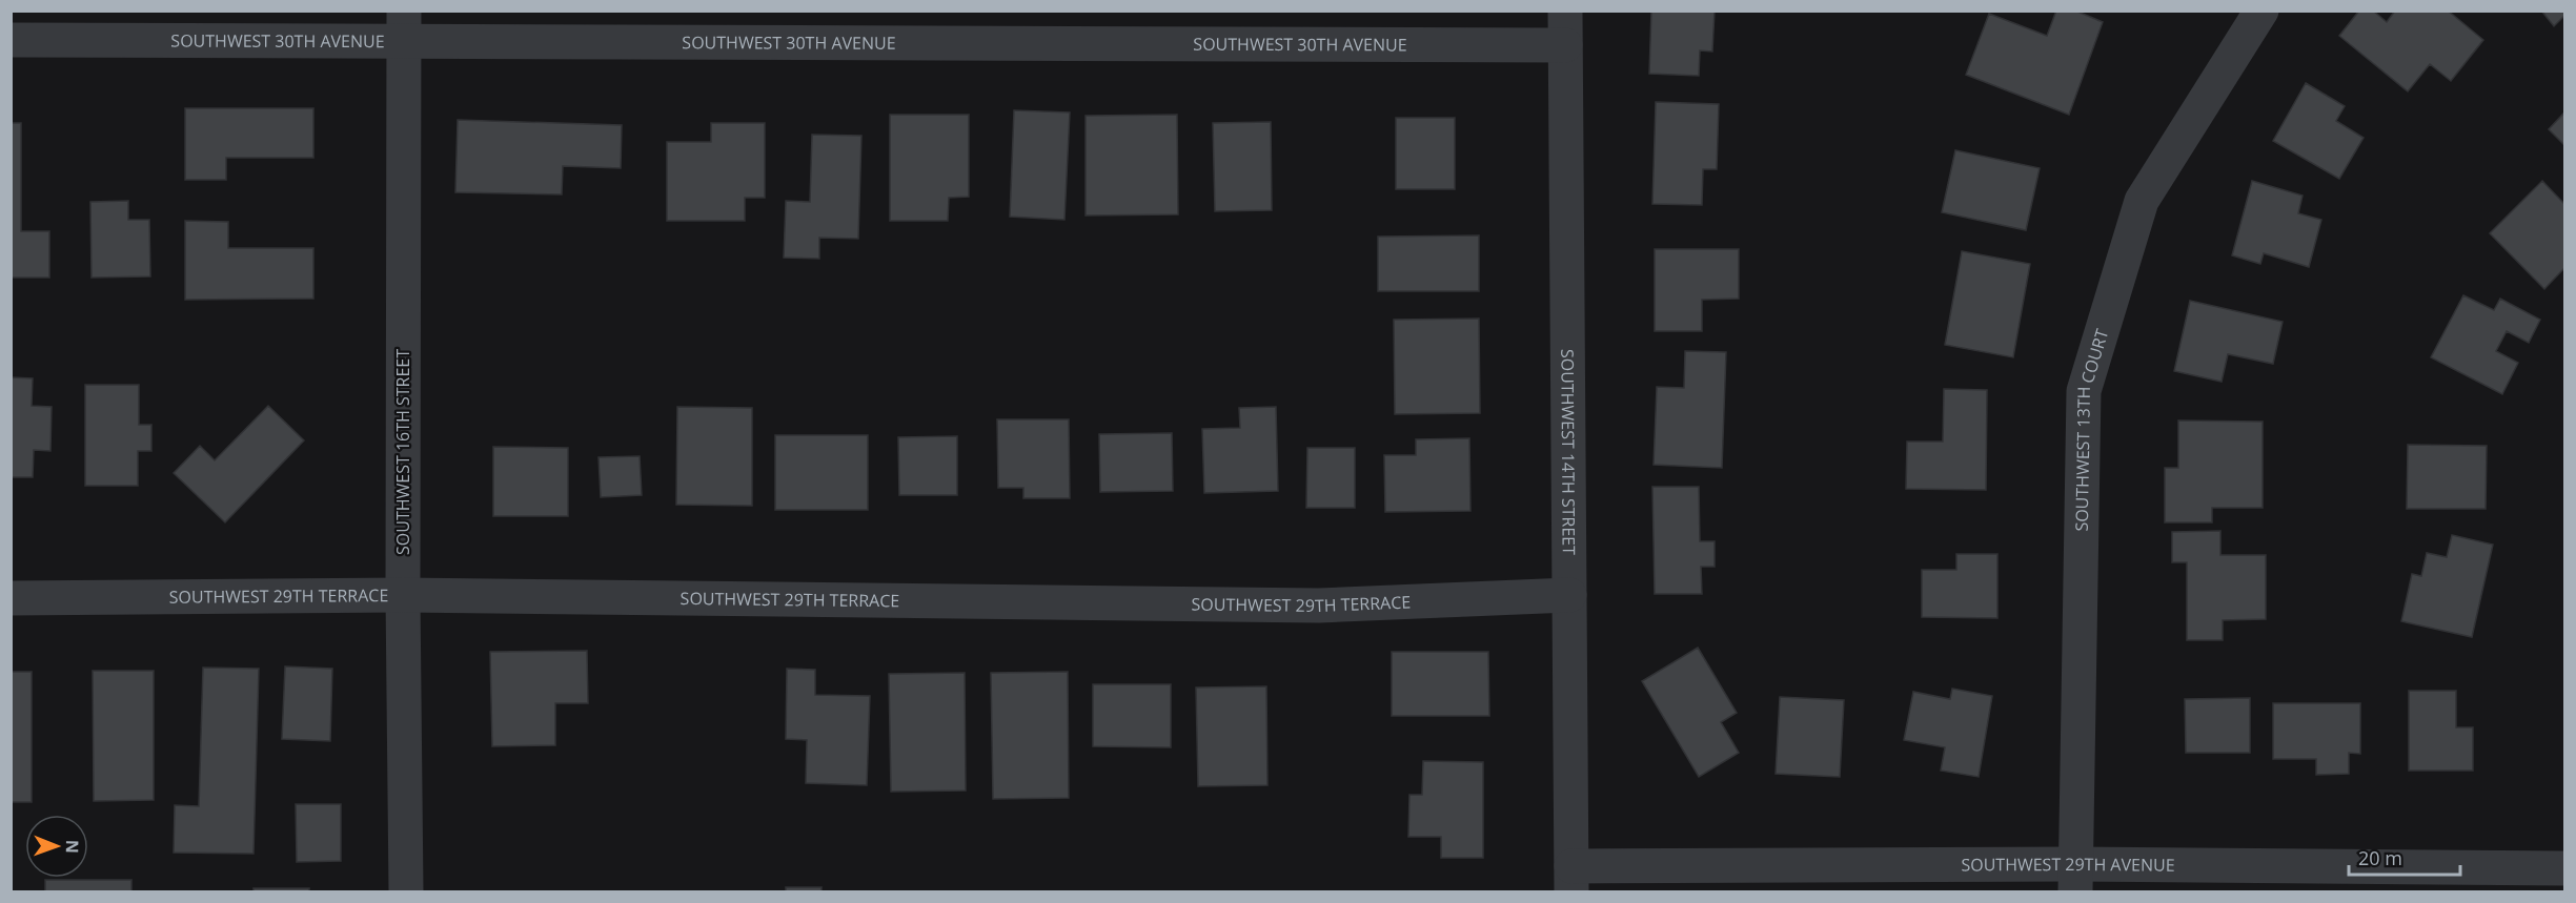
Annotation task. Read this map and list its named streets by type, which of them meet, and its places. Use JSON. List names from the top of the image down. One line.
{"streets":{"street":["SOUTHWEST 30TH AVENUE","SOUTHWEST 13TH COURT","SOUTHWEST 14TH STREET","SOUTHWEST 16TH STREET","SOUTHWEST 29TH TERRACE","SOUTHWEST 29TH AVENUE"]},"crossings":[["SOUTHWEST 30TH AVENUE","SOUTHWEST 14TH STREET"],["SOUTHWEST 30TH AVENUE","SOUTHWEST 16TH STREET"],["SOUTHWEST 13TH COURT","SOUTHWEST 29TH AVENUE"],["SOUTHWEST 14TH STREET","SOUTHWEST 29TH TERRACE"],["SOUTHWEST 14TH STREET","SOUTHWEST 29TH AVENUE"],["SOUTHWEST 16TH STREET","SOUTHWEST 29TH TERRACE"]],"scale_bar":"20 m","north":"right"}
